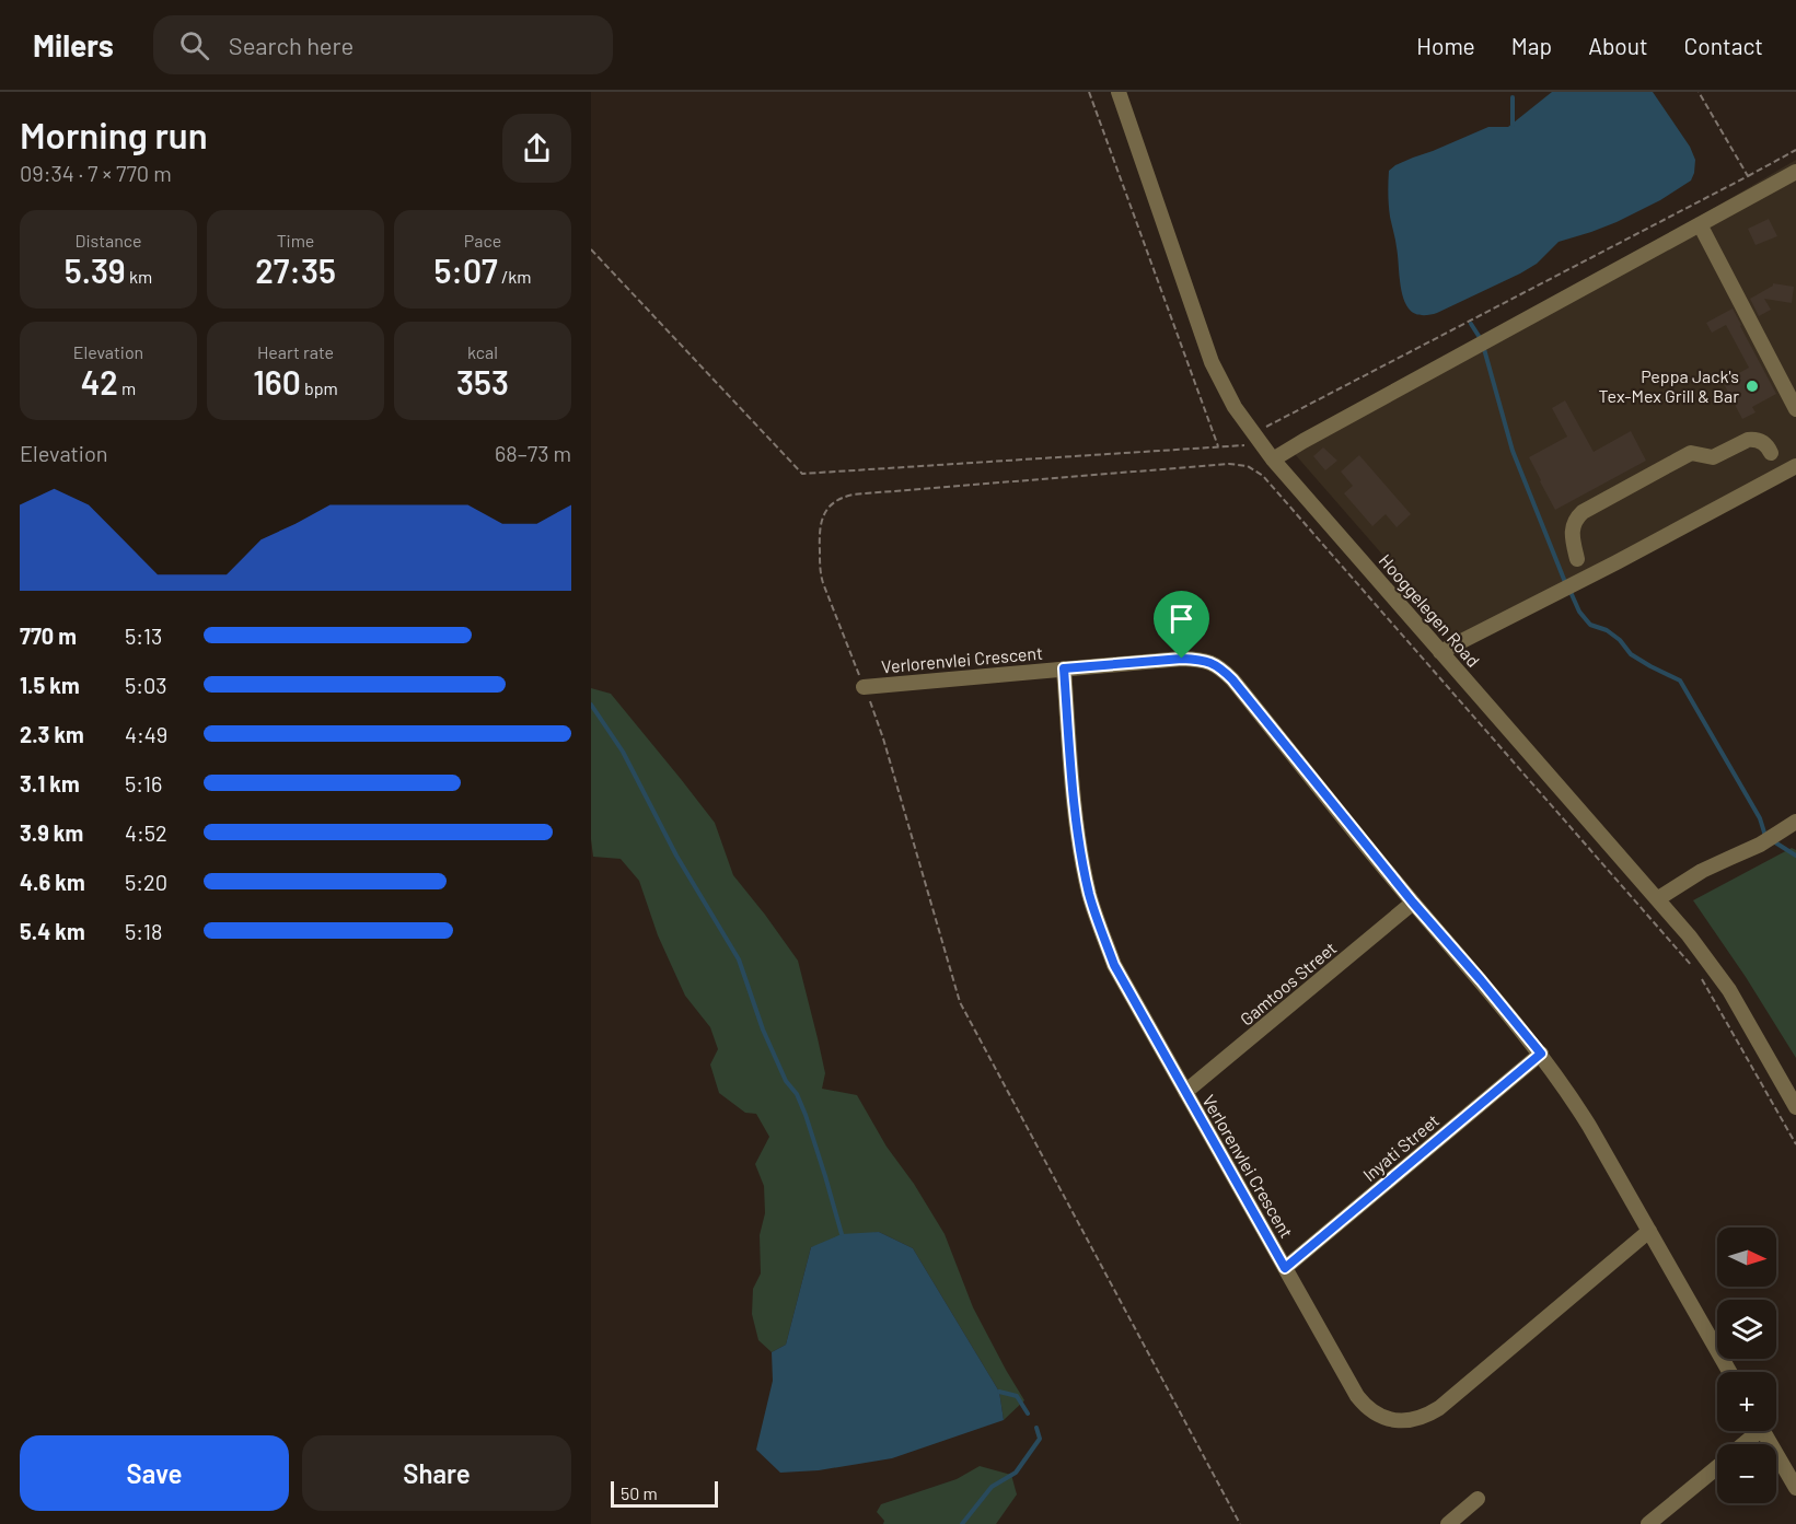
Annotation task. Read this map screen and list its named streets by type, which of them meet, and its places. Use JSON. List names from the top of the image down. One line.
{"streets":{"street":["Hooggelegen Road","Verlorenvlei Crescent","Gamtoos Street","Inyati Street"]},"crossings":[["Verlorenvlei Crescent","Gamtoos Street"],["Verlorenvlei Crescent","Inyati Street"]],"places":["Peppa Jack's Tex-Mex Grill & Bar"],"scale_bar":"50 m","north":"right","page":{"header":"Milers","search":"Search here","nav":["Home","Map","About","Contact"],"heading":["Morning run","09:34 · 7 × 770 m"],"stats":[["Distance","5.39 km"],["Time","27:35"],["Pace","5:07 /km"],["Elevation","42 m"],["Heart rate","160 bpm"],["kcal","353"]],"chart":["Elevation","68–73 m"],"list":[{"name":"770 m","note":"5:13"},{"name":"1.5 km","note":"5:03"},{"name":"2.3 km","note":"4:49"},{"name":"3.1 km","note":"5:16"},{"name":"3.9 km","note":"4:52"},{"name":"4.6 km","note":"5:20"},{"name":"5.4 km","note":"5:18"}],"map_buttons":["+","−"],"buttons":["Save","Share"],"scale":"50 m"}}
